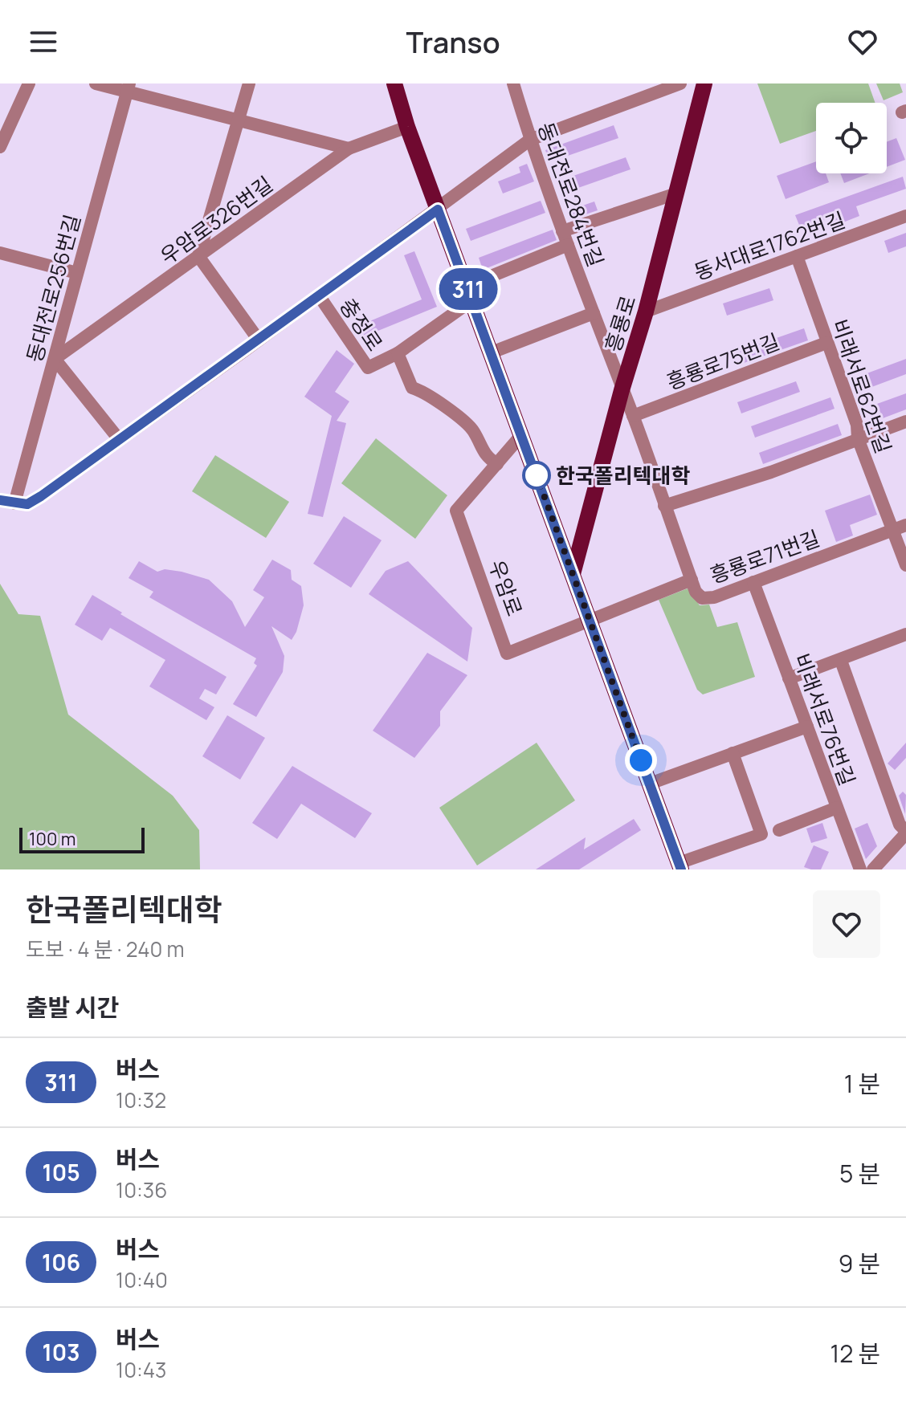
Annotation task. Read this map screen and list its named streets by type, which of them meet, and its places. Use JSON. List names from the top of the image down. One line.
{"streets":{"main road":["흥룡로"],"street":["동대전로284번길","우암로326번길","동서대로1762번길","동대전로256번길","충정로","흥룡로75번길","비래서로62번길","흥룡로71번길","우암로","비래서로76번길"]},"crossings":[["동대전로284번길","흥룡로"],["동대전로284번길","충정로"],["동대전로284번길","흥룡로71번길"],["우암로326번길","동대전로256번길"],["동서대로1762번길","흥룡로"],["동서대로1762번길","비래서로62번길"],["동대전로256번길","충정로"],["흥룡로","흥룡로71번길"],["흥룡로75번길","비래서로62번길"],["흥룡로75번길","흥룡로71번길"],["비래서로62번길","흥룡로71번길"],["흥룡로71번길","우암로"],["흥룡로71번길","비래서로76번길"]],"places":["한국폴리텍대학"],"lines":["bus line 311"],"scale_bar":"100 m","page":{"header":"Transo","on_map":"311","scale":"100 m","heading":[["한국폴리텍대학","도보 · 4 분 · 240 m"],"출발 시간"],"list":[{"mark":"311","name":"버스","note":"10:32","value":"1 분"},{"mark":"105","name":"버스","note":"10:36","value":"5 분"},{"mark":"106","name":"버스","note":"10:40","value":"9 분"},{"mark":"103","name":"버스","note":"10:43","value":"12 분"}]}}
